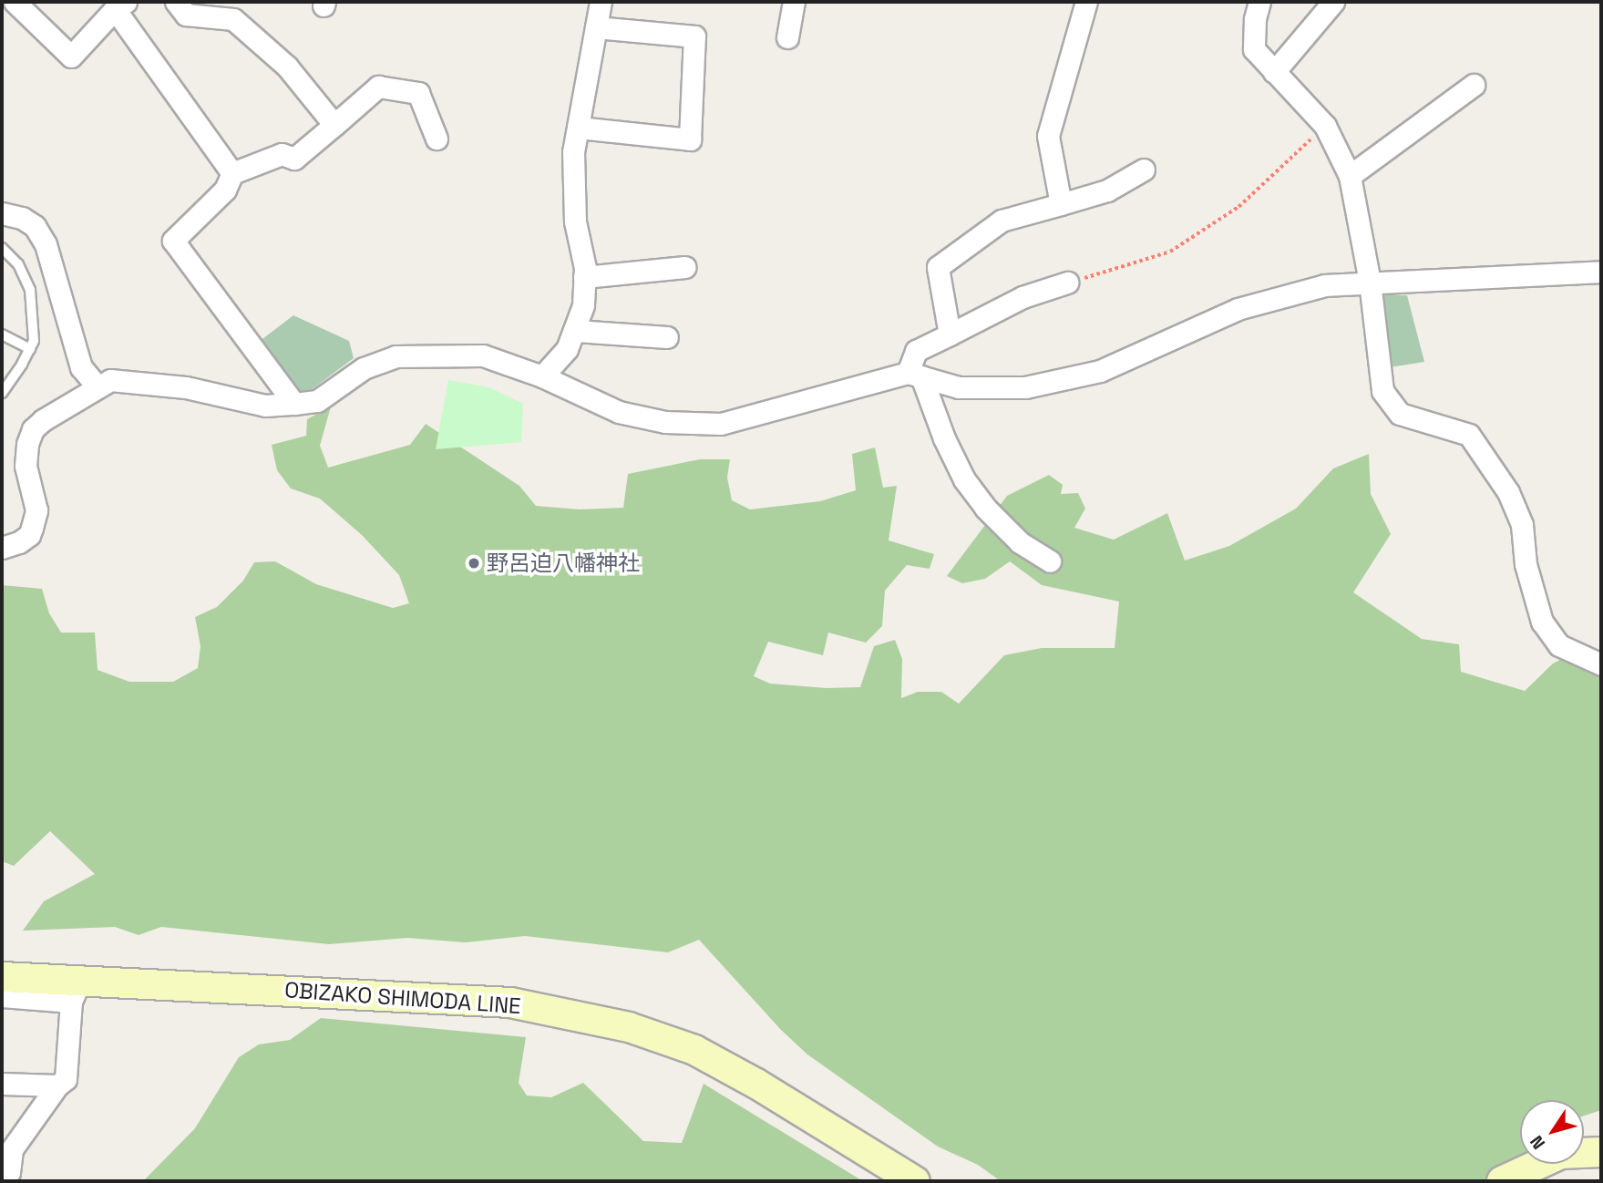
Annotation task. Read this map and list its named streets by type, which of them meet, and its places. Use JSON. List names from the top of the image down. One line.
{"streets":{"main road":["OBIZAKO SHIMODA LINE"]},"places":["野呂迫八幡神社"],"north":"bottom left"}
